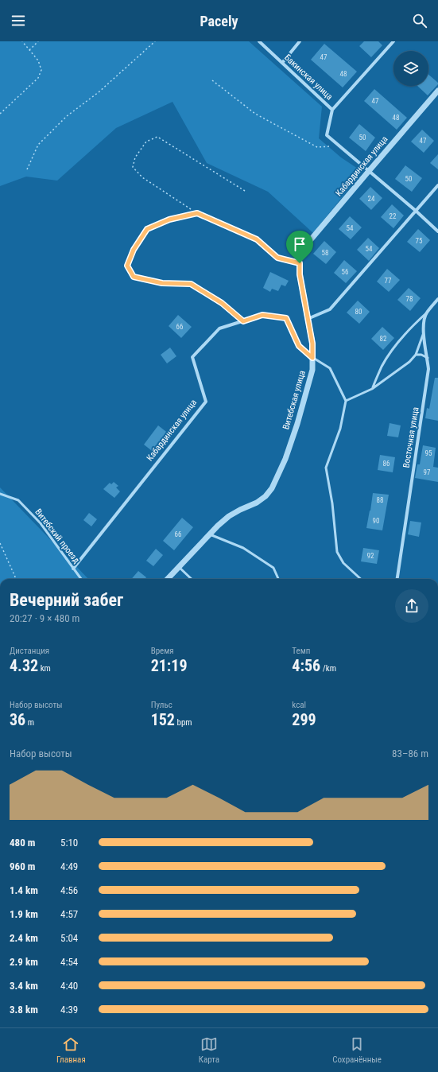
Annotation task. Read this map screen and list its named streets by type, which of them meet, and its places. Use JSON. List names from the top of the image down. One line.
{"streets":{"street":["Бакинская улица","Кабардинская улица","Витебская улица","Восточная улица"],"lane":["Витебский проезд"]},"crossings":[["Бакинская улица","Кабардинская улица"],["Кабардинская улица","Витебская улица"],["Кабардинская улица","Витебский проезд"]],"house_numbers":["47","48","47","48","50","47","50","24","22","54","75","54","58","56","77","78","80","66","82","95","86","97","88","90","66","92"],"page":{"header":"Pacely","heading":["Вечерний забег","20:27 · 9 × 480 m"],"stats":[["Дистанция","4.32 km"],["Время","21:19"],["Темп","4:56 /km"],["Набор высоты","36 m"],["Пульс","152 bpm"],["kcal","299"]],"chart":["Набор высоты","83–86 m"],"list":[{"name":"480 m","note":"5:10"},{"name":"960 m","note":"4:49"},{"name":"1.4 km","note":"4:56"},{"name":"1.9 km","note":"4:57"},{"name":"2.4 km","note":"5:04"},{"name":"2.9 km","note":"4:54"},{"name":"3.4 km","note":"4:40"},{"name":"3.8 km","note":"4:39"}],"tabs":["Главная","Карта","Сохранённые"]}}
